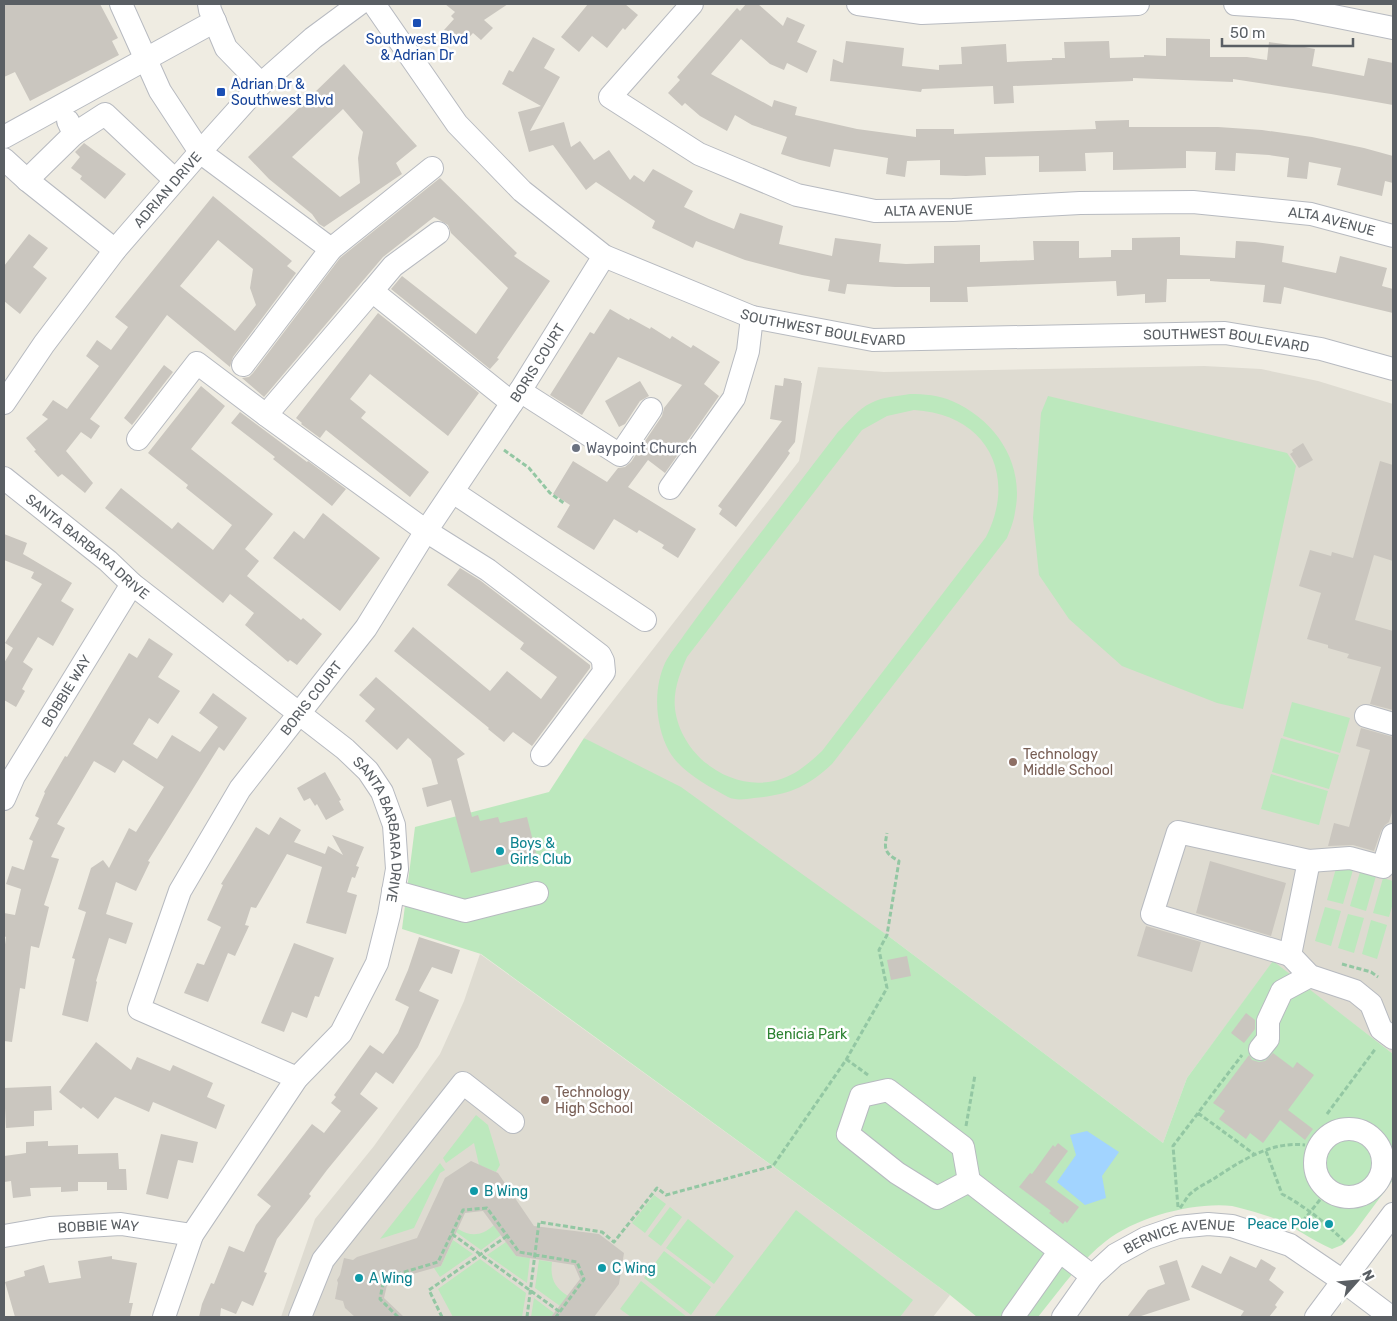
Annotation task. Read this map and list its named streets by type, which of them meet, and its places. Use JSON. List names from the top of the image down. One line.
{"streets":{"street":["ADRIAN DRIVE","ALTA AVENUE","SOUTHWEST BOULEVARD","BORIS COURT","SANTA BARBARA DRIVE","BOBBIE WAY","BERNICE AVENUE"]},"crossings":[["SOUTHWEST BOULEVARD","BORIS COURT"],["BORIS COURT","SANTA BARBARA DRIVE"],["SANTA BARBARA DRIVE","BOBBIE WAY"]],"parks":["Benicia Park"],"places":{"transit":["Southwest Blvd & Adrian Dr","Adrian Dr & Southwest Blvd"],"other":["Waypoint Church","Technology Middle School","Boys & Girls Club","Technology High School","B Wing","Peace Pole","C Wing","A Wing"]},"scale_bar":"50 m","north":"top right"}
